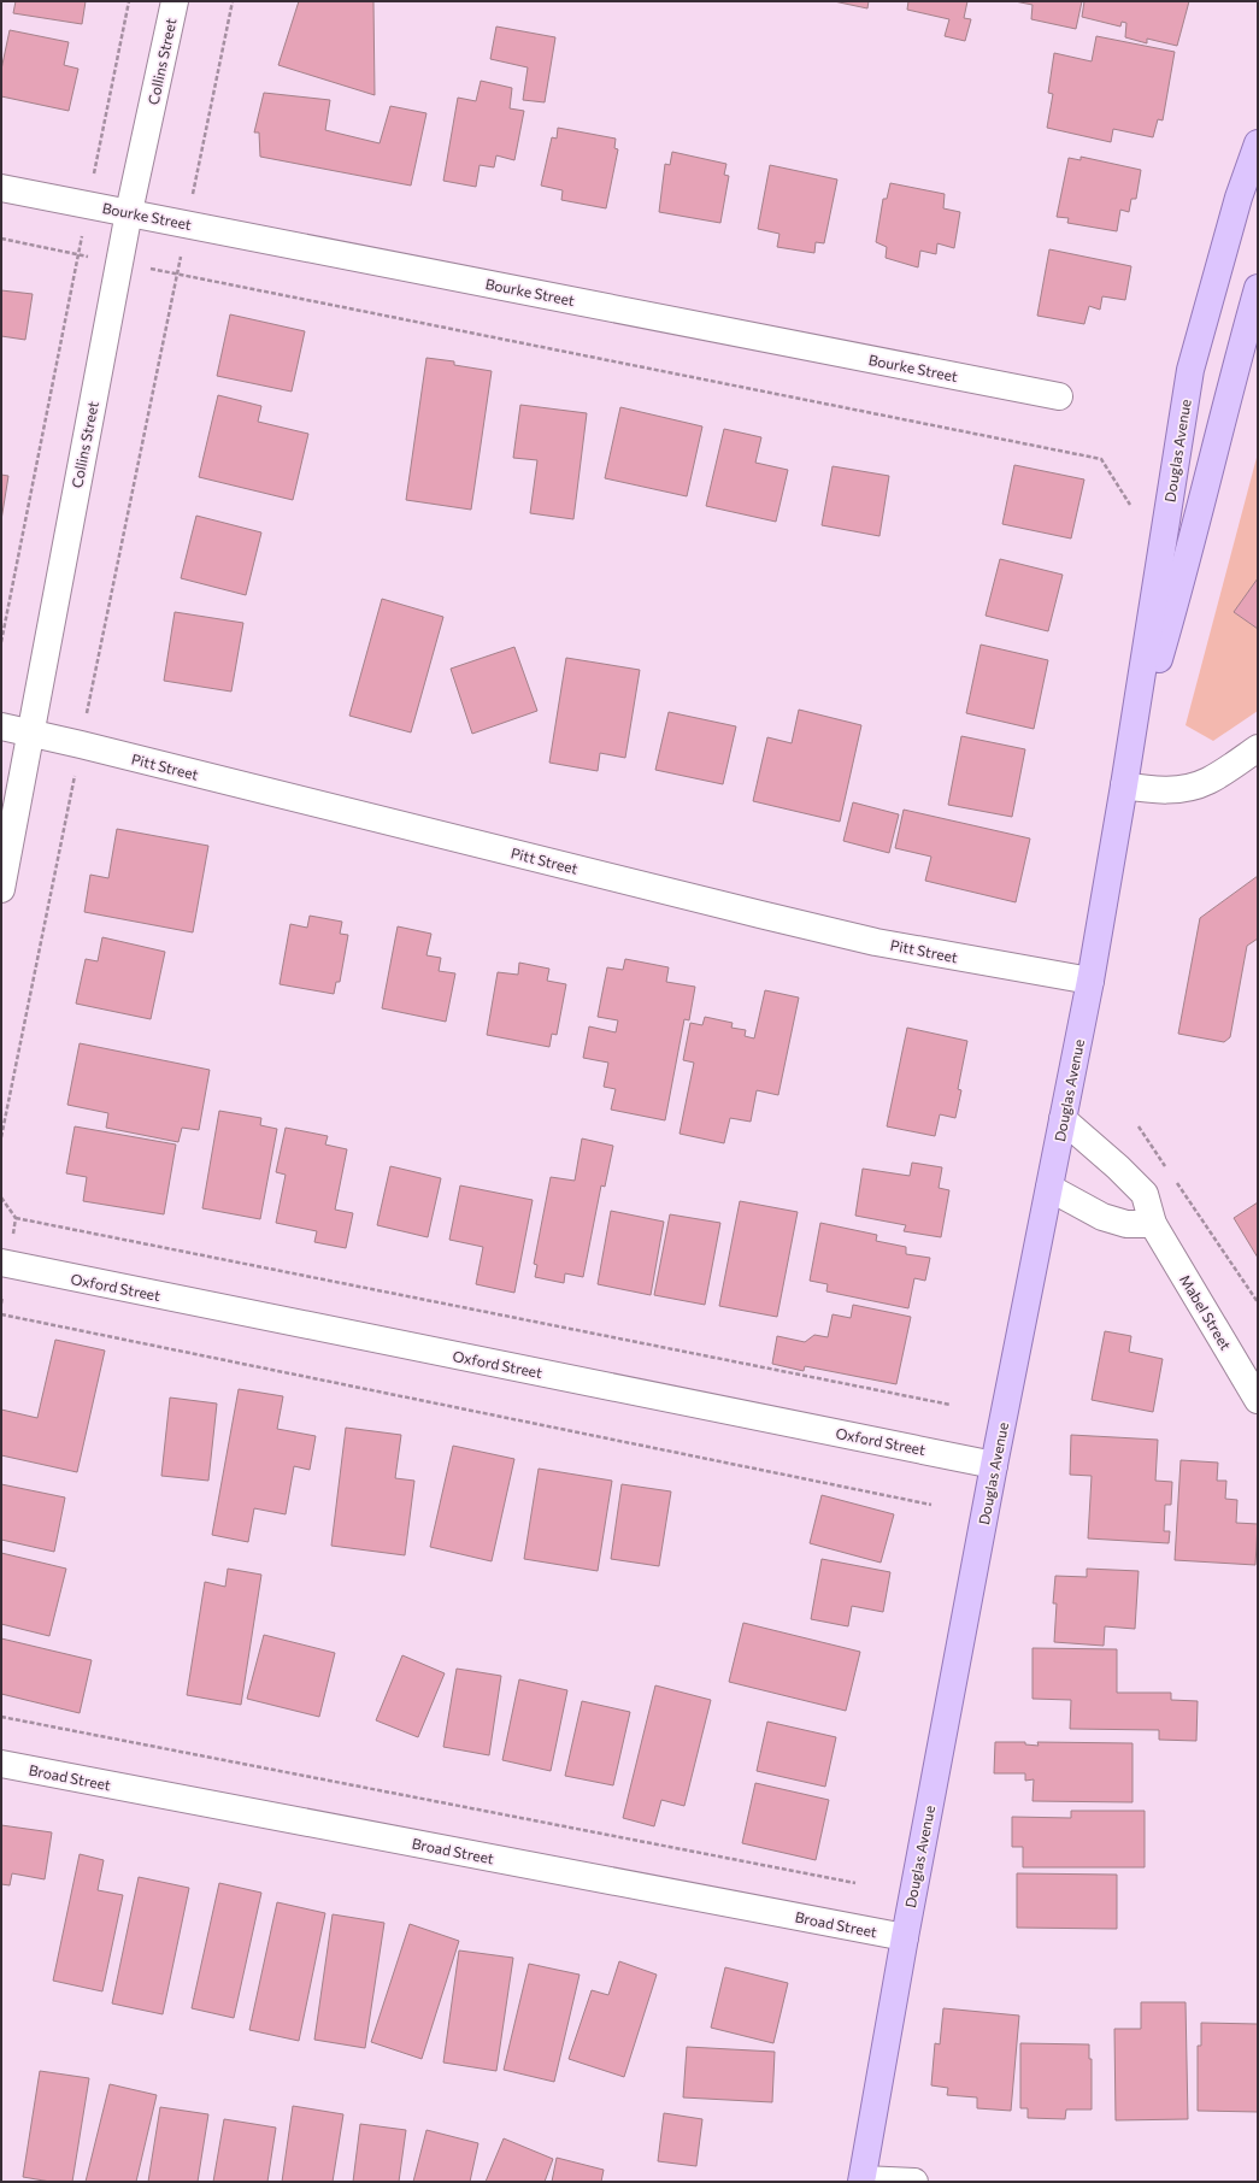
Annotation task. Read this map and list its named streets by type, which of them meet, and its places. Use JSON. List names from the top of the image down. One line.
{"streets":{"main road":["Douglas Avenue"],"street":["Collins Street","Bourke Street","Pitt Street","Oxford Street","Mabel Street","Broad Street"]},"crossings":[["Collins Street","Bourke Street"],["Collins Street","Pitt Street"],["Douglas Avenue","Pitt Street"],["Douglas Avenue","Oxford Street"],["Douglas Avenue","Mabel Street"],["Douglas Avenue","Broad Street"]]}
